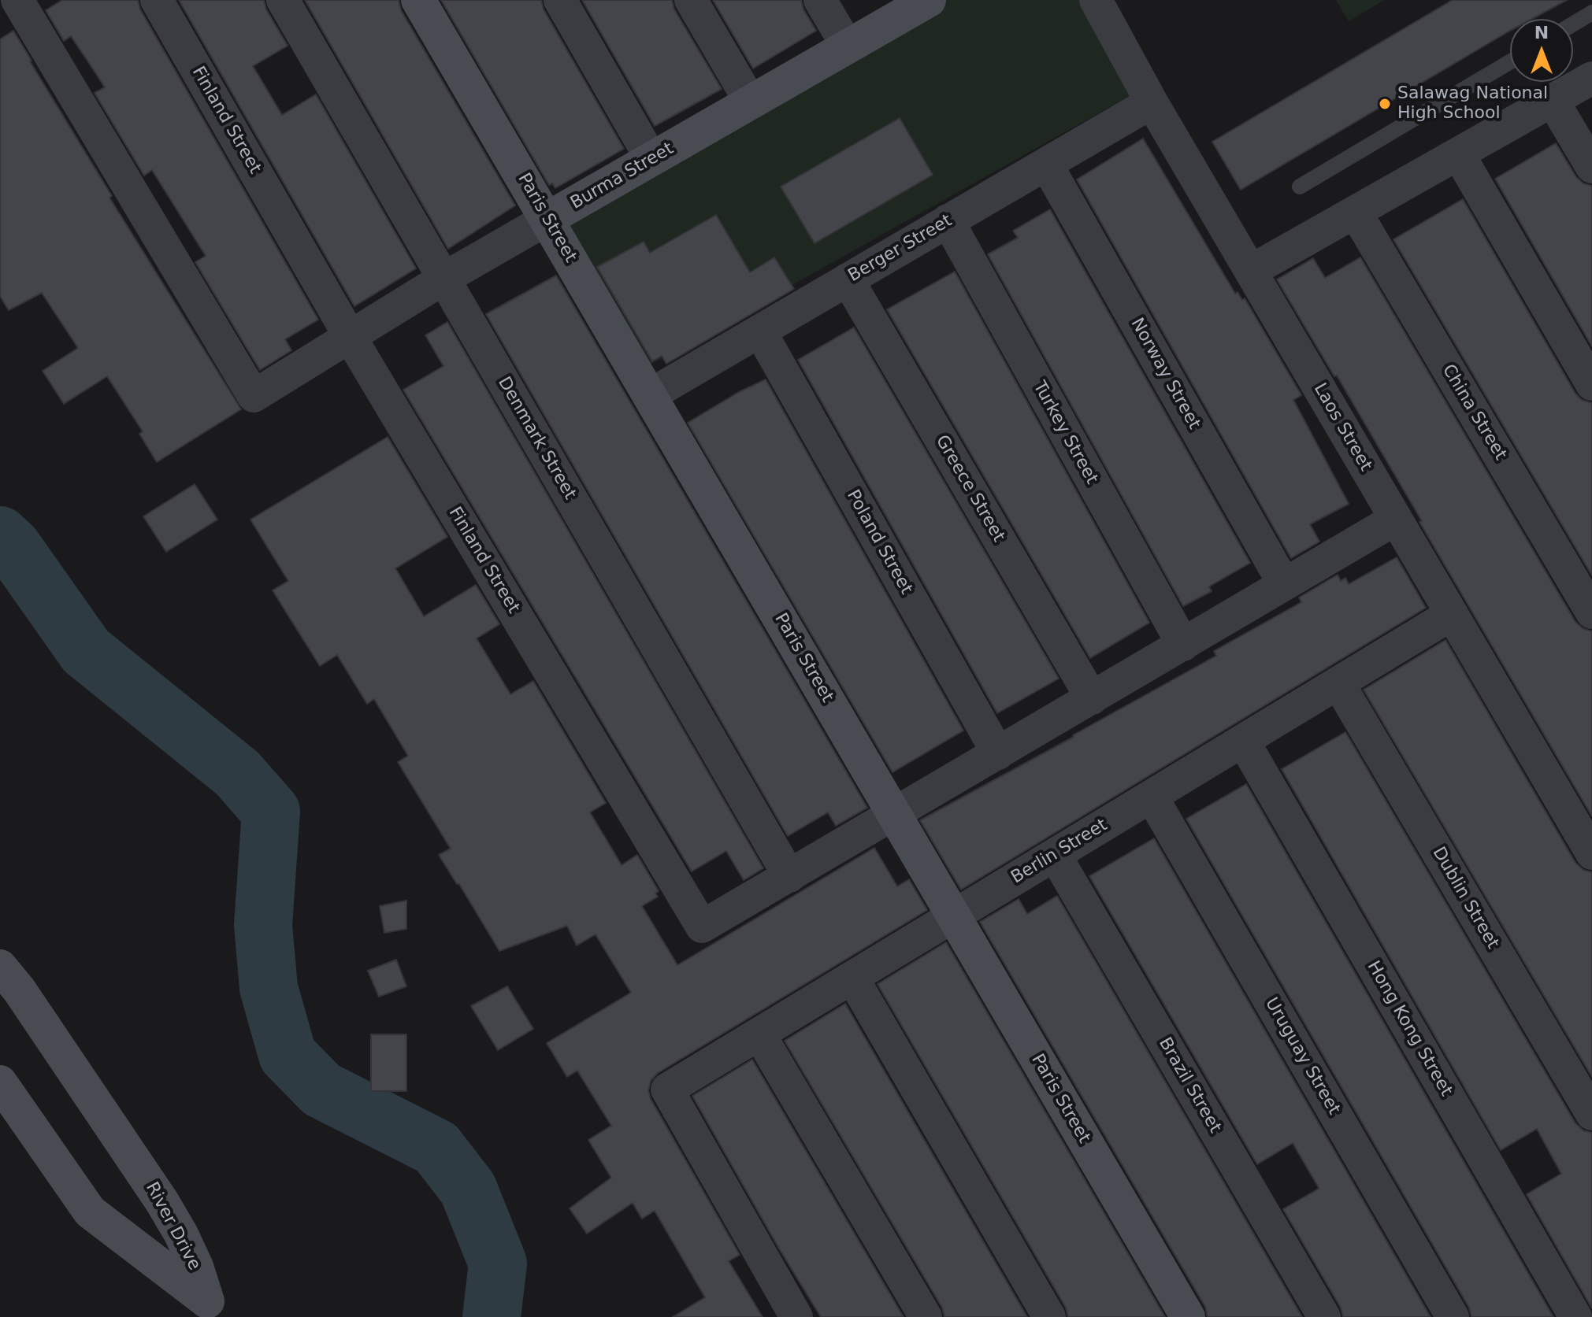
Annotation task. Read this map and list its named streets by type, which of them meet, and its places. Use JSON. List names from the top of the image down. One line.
{"streets":{"street":["Finland Street","Burma Street","Paris Street","Berger Street","Norway Street","China Street","Laos Street","Turkey Street","Denmark Street","Greece Street","Poland Street","Berlin Street","Dublin Street","Hong Kong Street","Uruguay Street","Brazil Street","River Drive"]},"crossings":[["Finland Street","Burma Street"],["Finland Street","Paris Street"],["Finland Street","Norway Street"],["Finland Street","Laos Street"],["Finland Street","Turkey Street"],["Finland Street","Denmark Street"],["Finland Street","Greece Street"],["Finland Street","Poland Street"],["Burma Street","Paris Street"],["Burma Street","Denmark Street"],["Paris Street","Berger Street"],["Paris Street","Berlin Street"],["Berger Street","Norway Street"],["Berger Street","Laos Street"],["Berger Street","Turkey Street"],["Berger Street","Greece Street"],["Berger Street","Poland Street"],["Laos Street","Berlin Street"],["Berlin Street","Dublin Street"],["Berlin Street","Hong Kong Street"],["Berlin Street","Uruguay Street"],["Berlin Street","Brazil Street"]],"places":["Salawag National High School"],"north":"top"}
